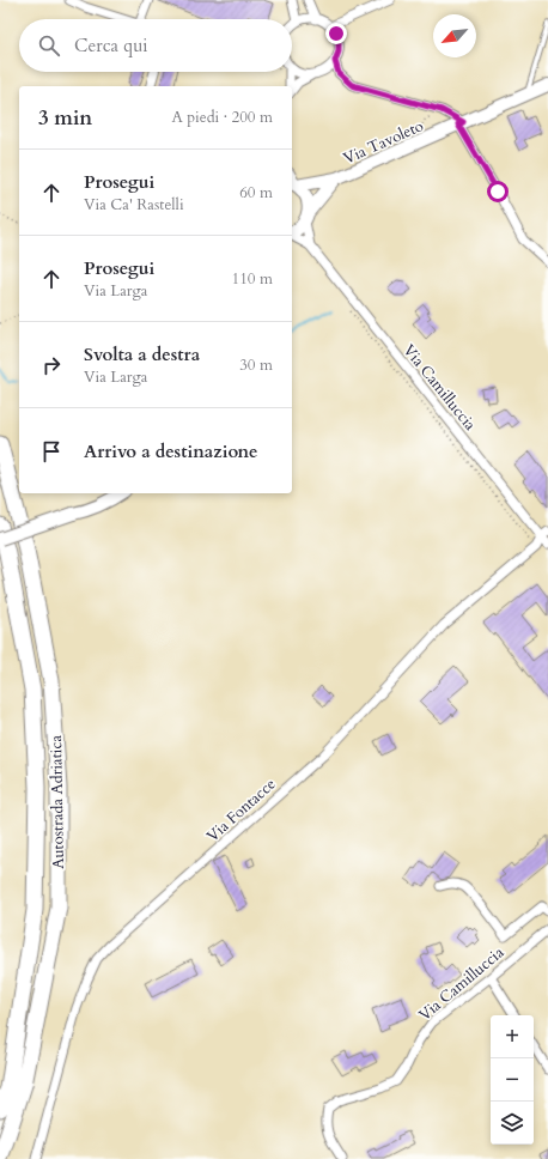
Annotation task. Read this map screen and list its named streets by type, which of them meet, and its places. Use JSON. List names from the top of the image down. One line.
{"streets":{"highway":["Autostrada Adriatica"],"main road":["Via Tavoleto"],"street":["Via Camilluccia","Via Fontacce"]},"crossings":[["Via Tavoleto","Via Camilluccia"],["Via Camilluccia","Via Fontacce"]],"north":"bottom left","page":{"search":"Cerca qui","heading":["3 min","A piedi · 200 m"],"list":[["Prosegui","Via Ca' Rastelli","60 m"],["Prosegui","Via Larga","110 m"],["Svolta a destra","Via Larga","30 m"],"Arrivo a destinazione"],"map_buttons":["+","−"]}}
